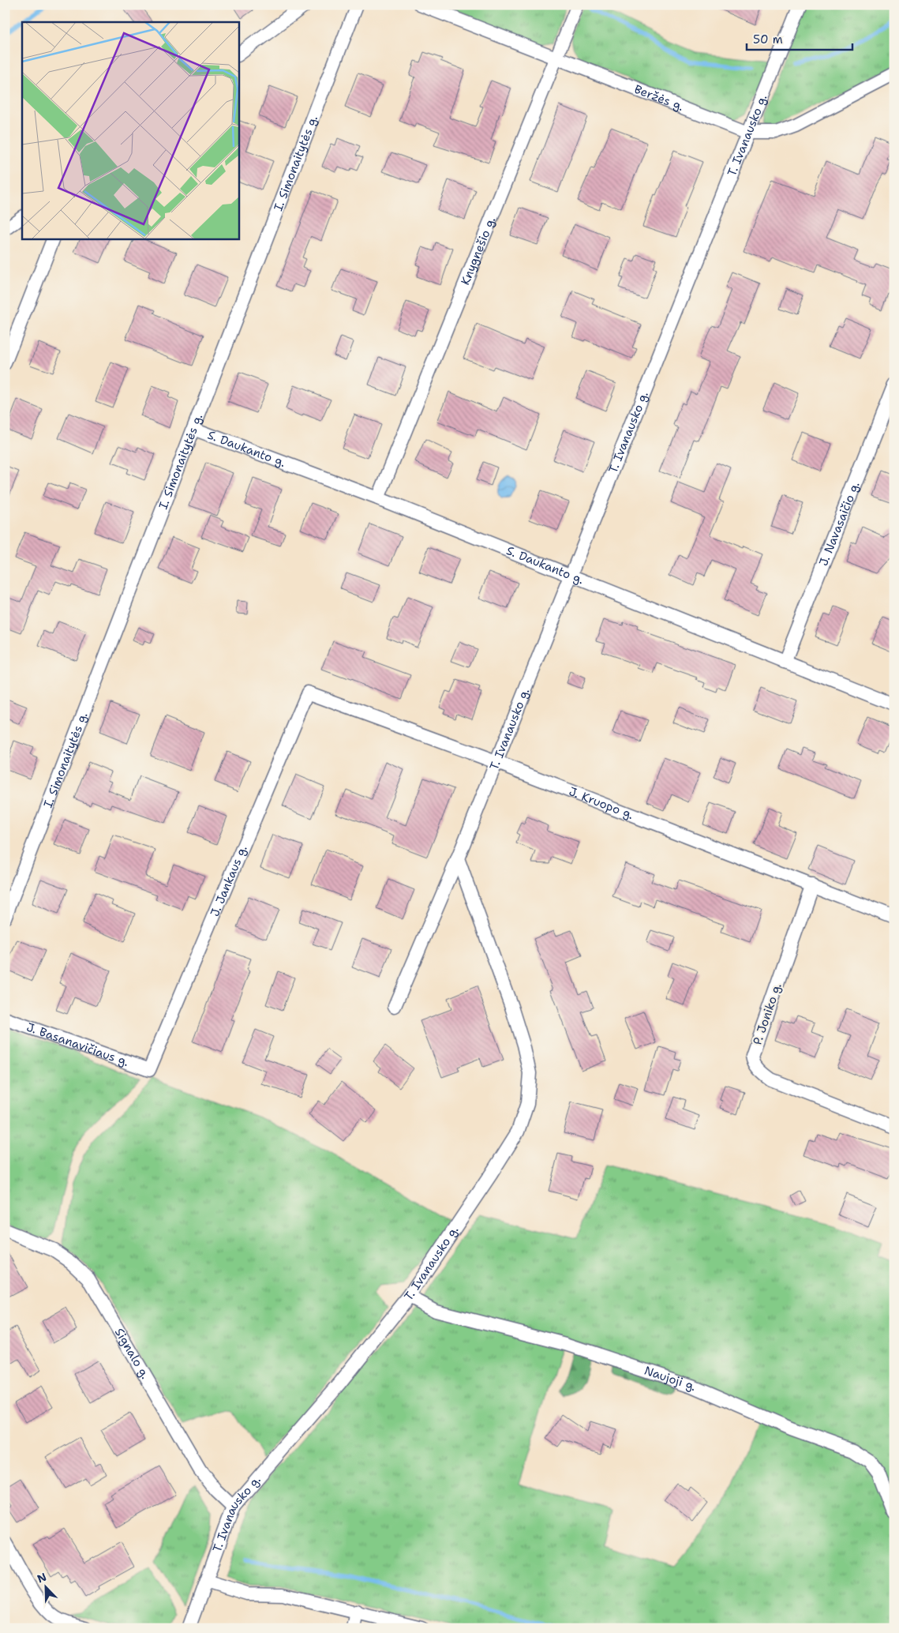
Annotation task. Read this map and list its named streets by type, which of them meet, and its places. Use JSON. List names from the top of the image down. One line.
{"streets":{"street":["Beržės g.","T. Ivanausko g.","I. Simonaitytės g.","Knygnešio g.","S. Daukanto g.","J. Navasaičio g.","J. Kruopo g.","J. Jankaus g.","P. Joniko g.","J. Basanavičiaus g.","Signalo g.","Naujoji g."]},"crossings":[["Beržės g.","T. Ivanausko g."],["Beržės g.","Knygnešio g."],["T. Ivanausko g.","S. Daukanto g."],["T. Ivanausko g.","J. Kruopo g."],["T. Ivanausko g.","Signalo g."],["T. Ivanausko g.","Naujoji g."],["I. Simonaitytės g.","S. Daukanto g."],["Knygnešio g.","S. Daukanto g."],["S. Daukanto g.","J. Navasaičio g."],["J. Kruopo g.","J. Jankaus g."],["J. Kruopo g.","P. Joniko g."],["J. Jankaus g.","J. Basanavičiaus g."]],"scale_bar":"50 m","north":"top left"}
